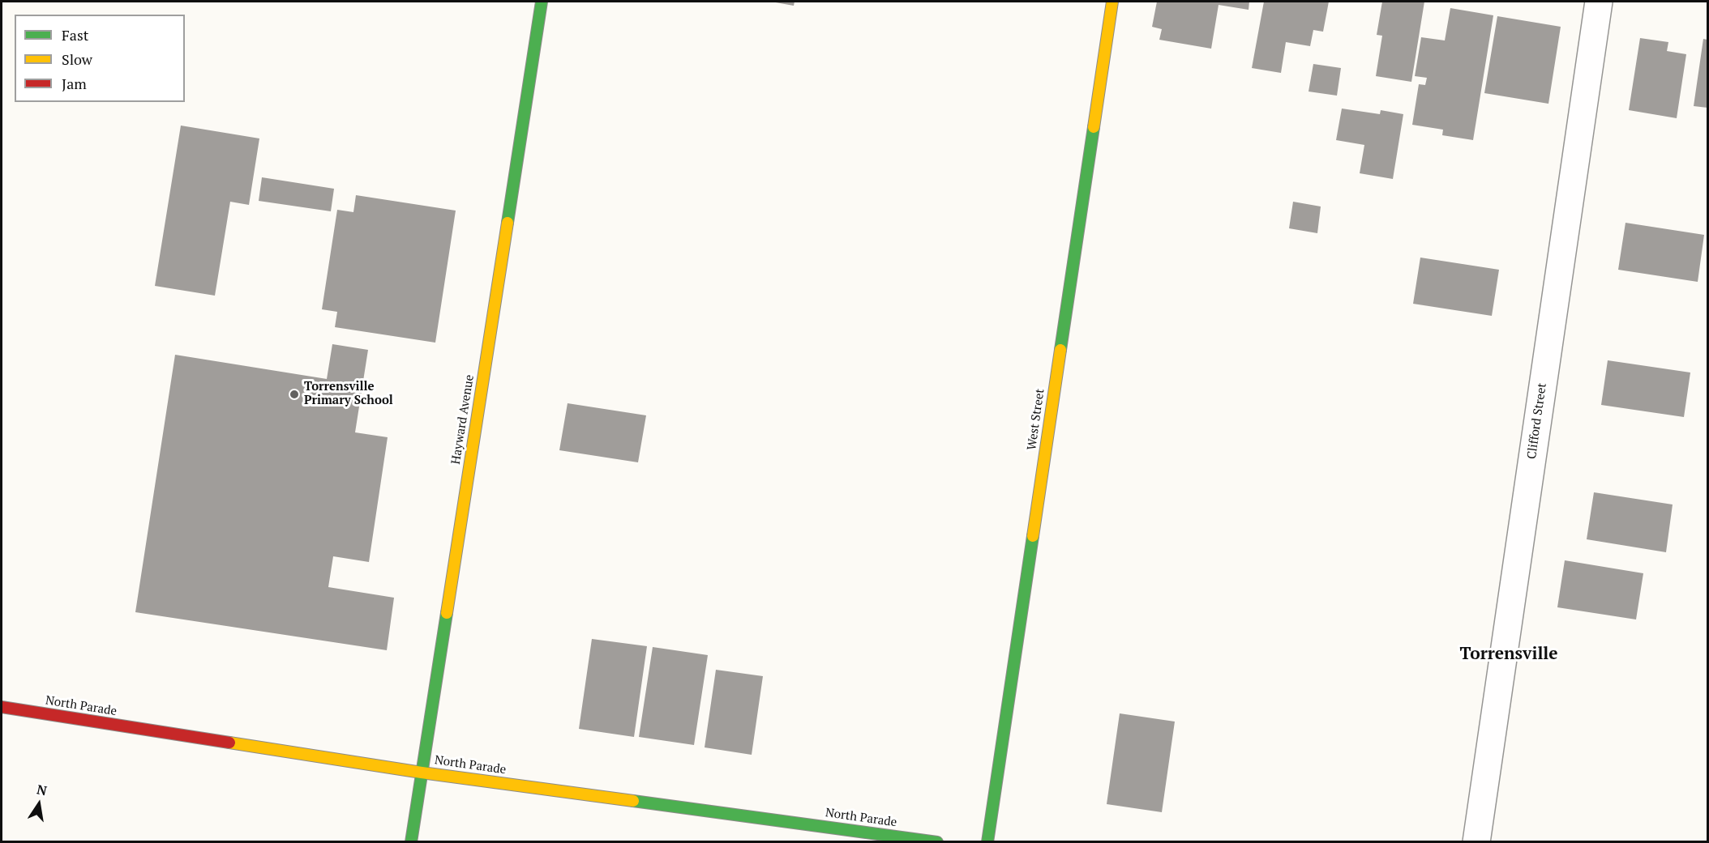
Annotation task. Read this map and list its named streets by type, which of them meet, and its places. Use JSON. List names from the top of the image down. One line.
{"streets":{"street":["Hayward Avenue","West Street","Clifford Street","North Parade"]},"crossings":[["Hayward Avenue","North Parade"]],"districts":["Torrensville"],"places":["Torrensville Primary School"],"legend":["Fast","Slow","Jam"],"north":"top"}
